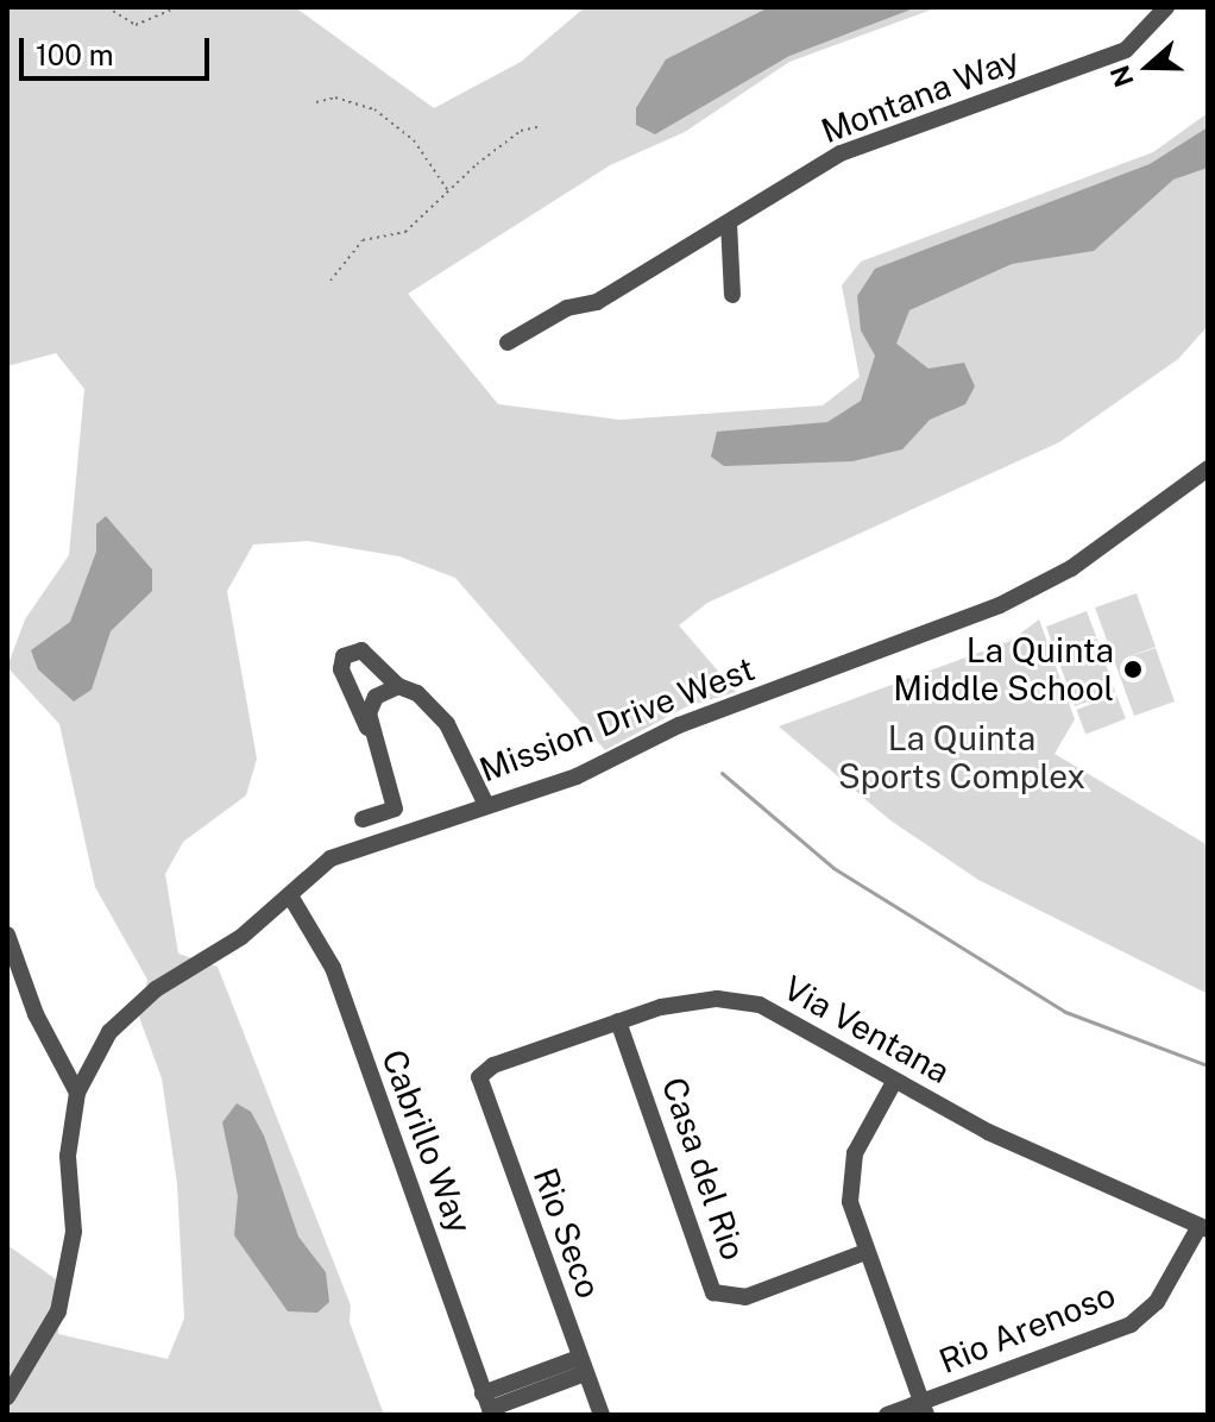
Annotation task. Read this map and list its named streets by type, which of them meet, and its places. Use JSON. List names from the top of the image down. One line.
{"streets":{"street":["Montana Way","Mission Drive West","Via Ventana","Cabrillo Way","Casa del Rio","Rio Seco","Rio Arenoso"]},"crossings":[["Mission Drive West","Cabrillo Way"],["Via Ventana","Casa del Rio"],["Via Ventana","Rio Seco"],["Via Ventana","Rio Arenoso"]],"parks":["La Quinta Sports Complex"],"places":["La Quinta Middle School"],"scale_bar":"100 m","north":"left"}
